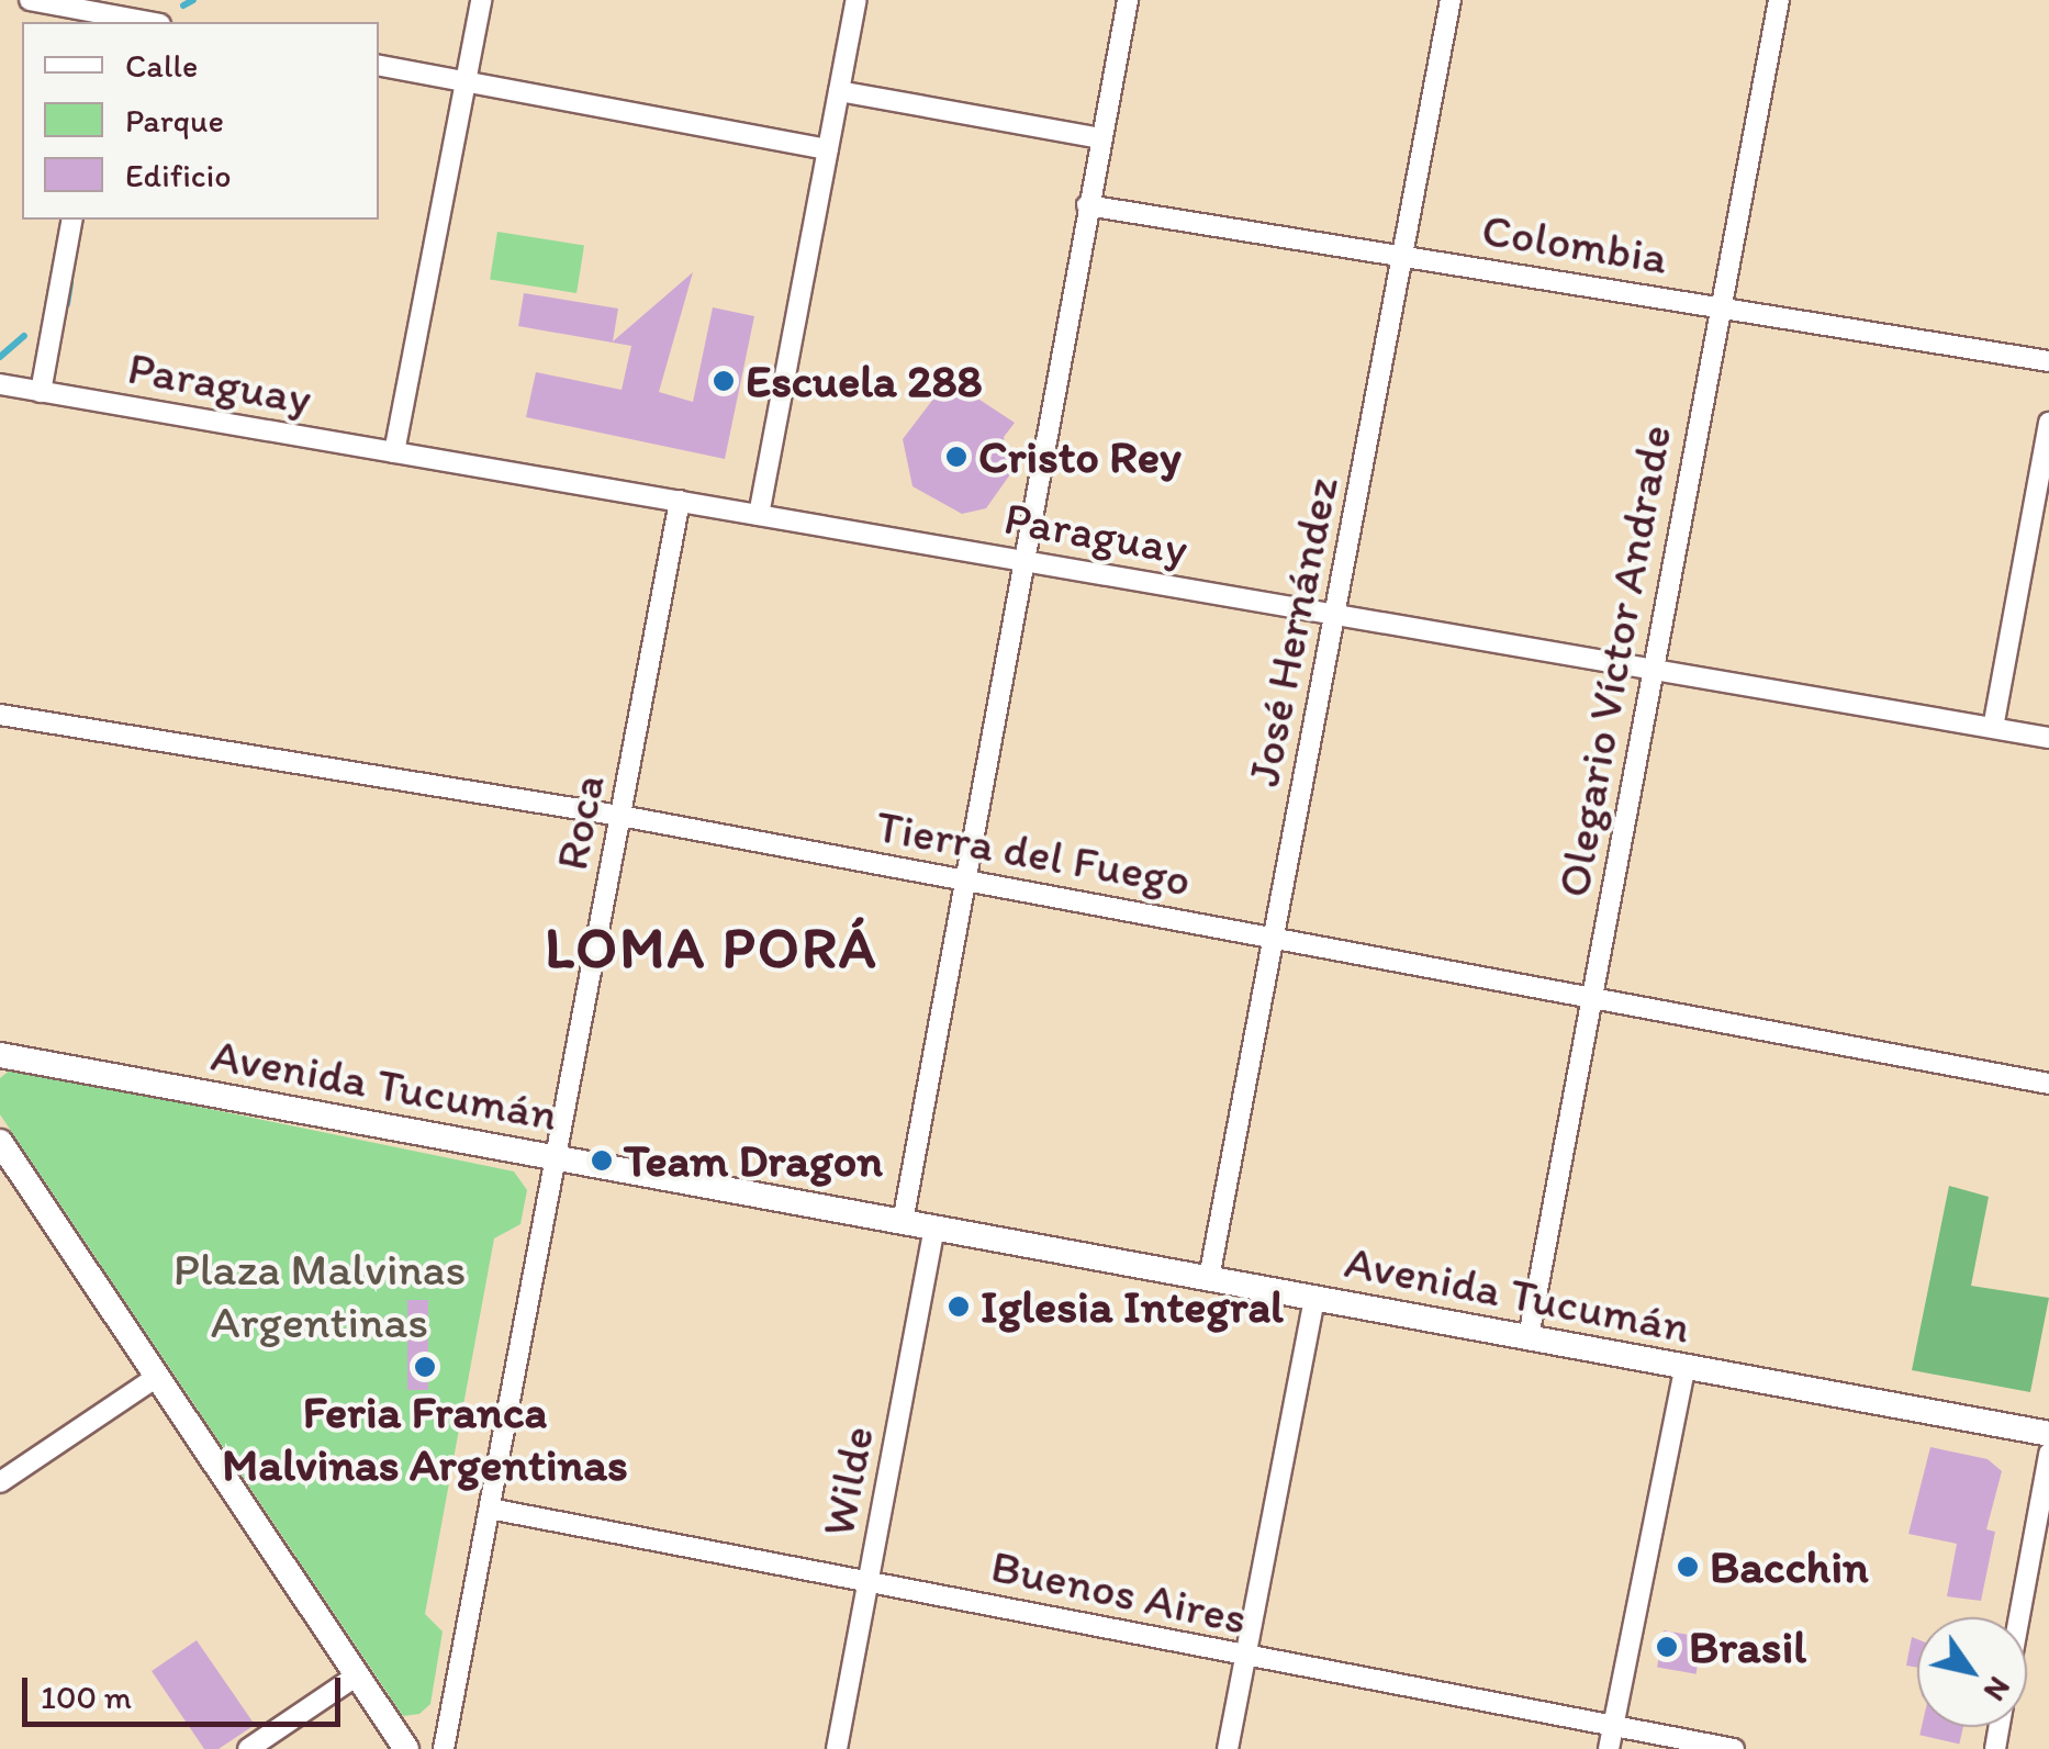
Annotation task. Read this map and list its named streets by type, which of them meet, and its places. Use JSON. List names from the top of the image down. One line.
{"streets":{"main road":["Avenida Tucumán"],"street":["Colombia","Paraguay","José Hernández","Olegario Víctor Andrade","Roca","Tierra del Fuego","Wilde","Buenos Aires"]},"crossings":[["Colombia","José Hernández"],["Colombia","Olegario Víctor Andrade"],["Paraguay","José Hernández"],["Paraguay","Olegario Víctor Andrade"],["Paraguay","Roca"],["José Hernández","Tierra del Fuego"],["José Hernández","Avenida Tucumán"],["Olegario Víctor Andrade","Tierra del Fuego"],["Olegario Víctor Andrade","Avenida Tucumán"],["Roca","Tierra del Fuego"],["Roca","Avenida Tucumán"],["Roca","Buenos Aires"],["Avenida Tucumán","Wilde"],["Wilde","Buenos Aires"]],"districts":["LOMA PORÁ"],"parks":["Plaza Malvinas Argentinas"],"places":["Escuela 288","Cristo Rey","Team Dragon","Iglesia Integral","Feria Franca Malvinas Argentinas","Bacchin","Brasil"],"legend":["Calle","Parque","Edificio"],"scale_bar":"100 m","north":"bottom right"}
